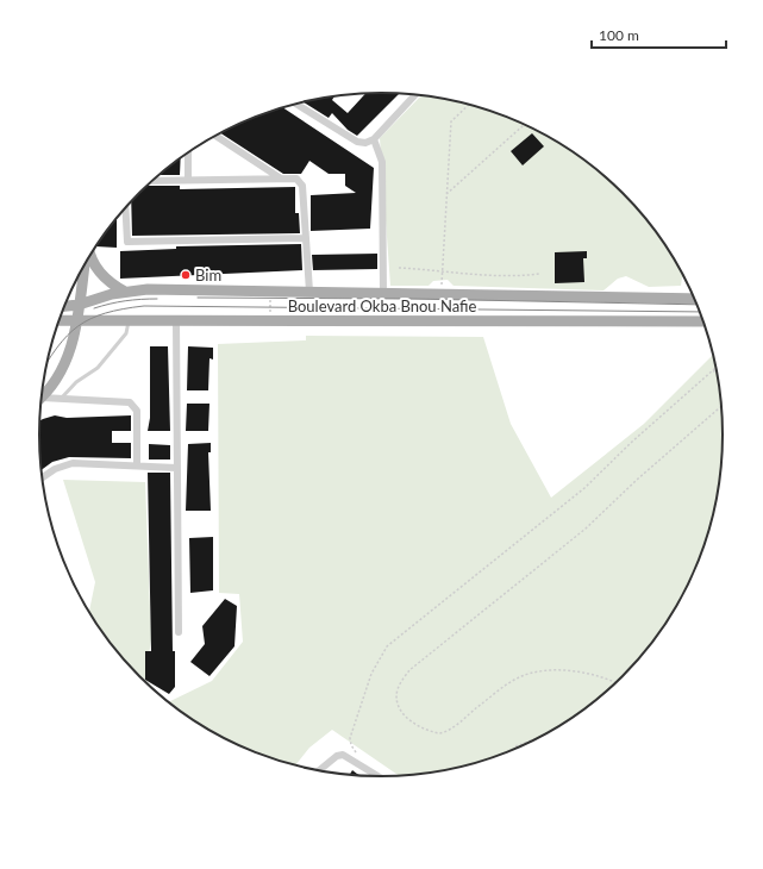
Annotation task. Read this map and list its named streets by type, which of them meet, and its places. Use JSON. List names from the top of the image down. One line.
{"streets":{"main road":["Boulevard Okba Bnou Nafie"]},"places":["Bim"],"scale_bar":"100 m"}
